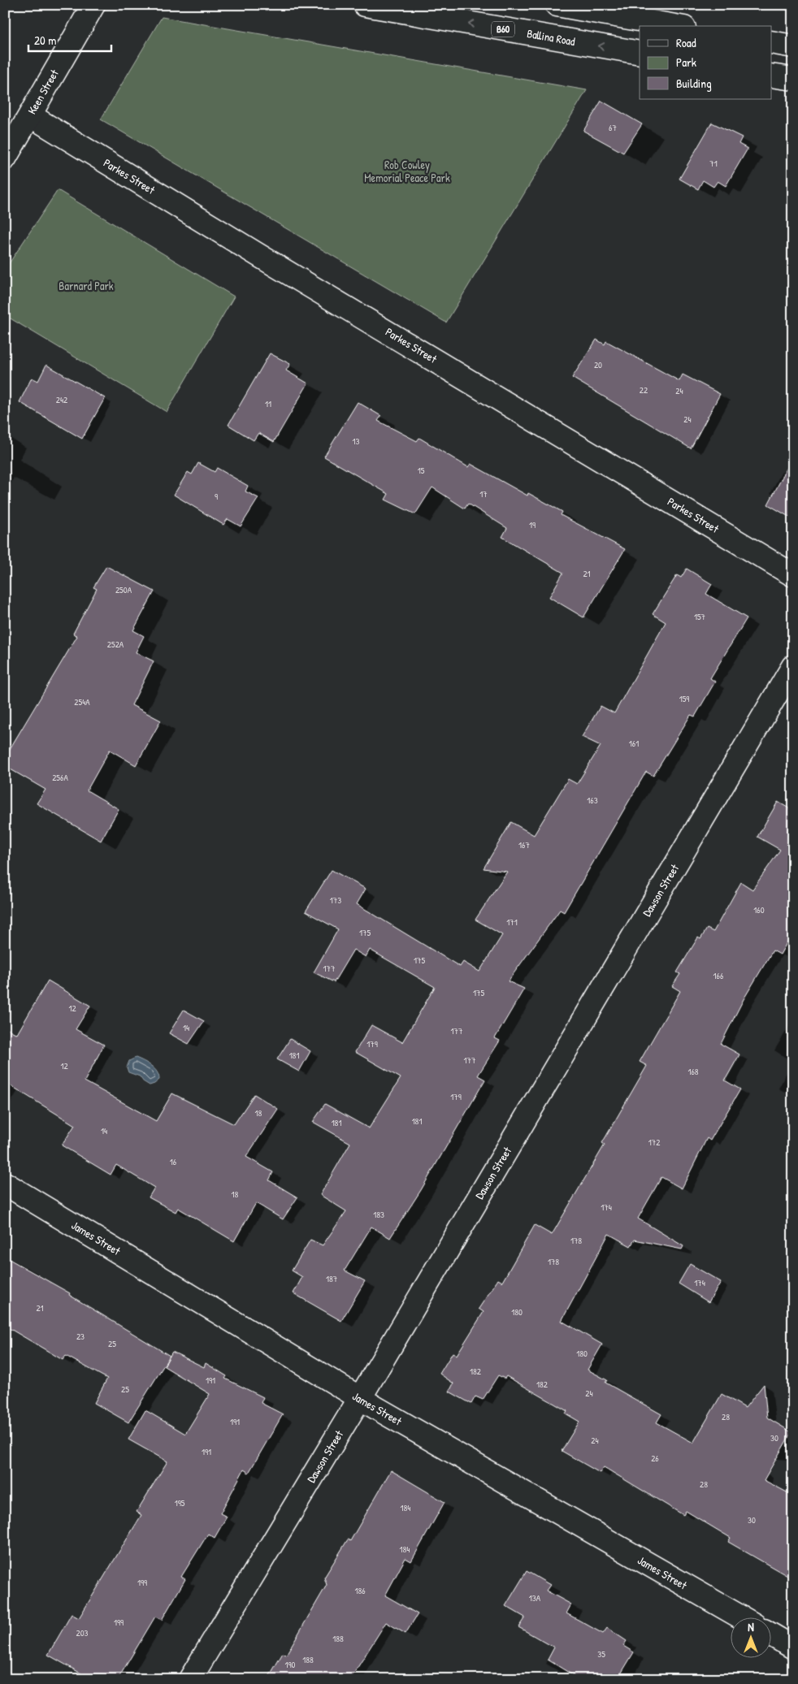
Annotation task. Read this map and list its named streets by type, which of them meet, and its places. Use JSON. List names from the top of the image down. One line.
{"streets":{"street":["B60","Ballina Road","Keen Street","Parkes Street","Dawson Street","James Street"]},"crossings":[["Keen Street","Parkes Street"],["Dawson Street","James Street"]],"parks":["Rob Cowley Memorial Peace Park","Barnard Park"],"house_numbers":["67","71","20","22","24","242","11","24","13","15","17","9","19","21","250A","157","252A","159","254A","161","256A","163","167","173","160","171","175","175","177","166","175","12","14","177","179","181","177","12","168","179","18","181","181","14","172","16","18","174","183","178","178","187","174","21","180","23","25","180","182","191","182","25","24","28","191","30","24","191","26","28","195","184","30","184","199","186","13A","199","203","188","35","188","190"],"legend":["Road","Park","Building"],"scale_bar":"20 m","north":"top"}
